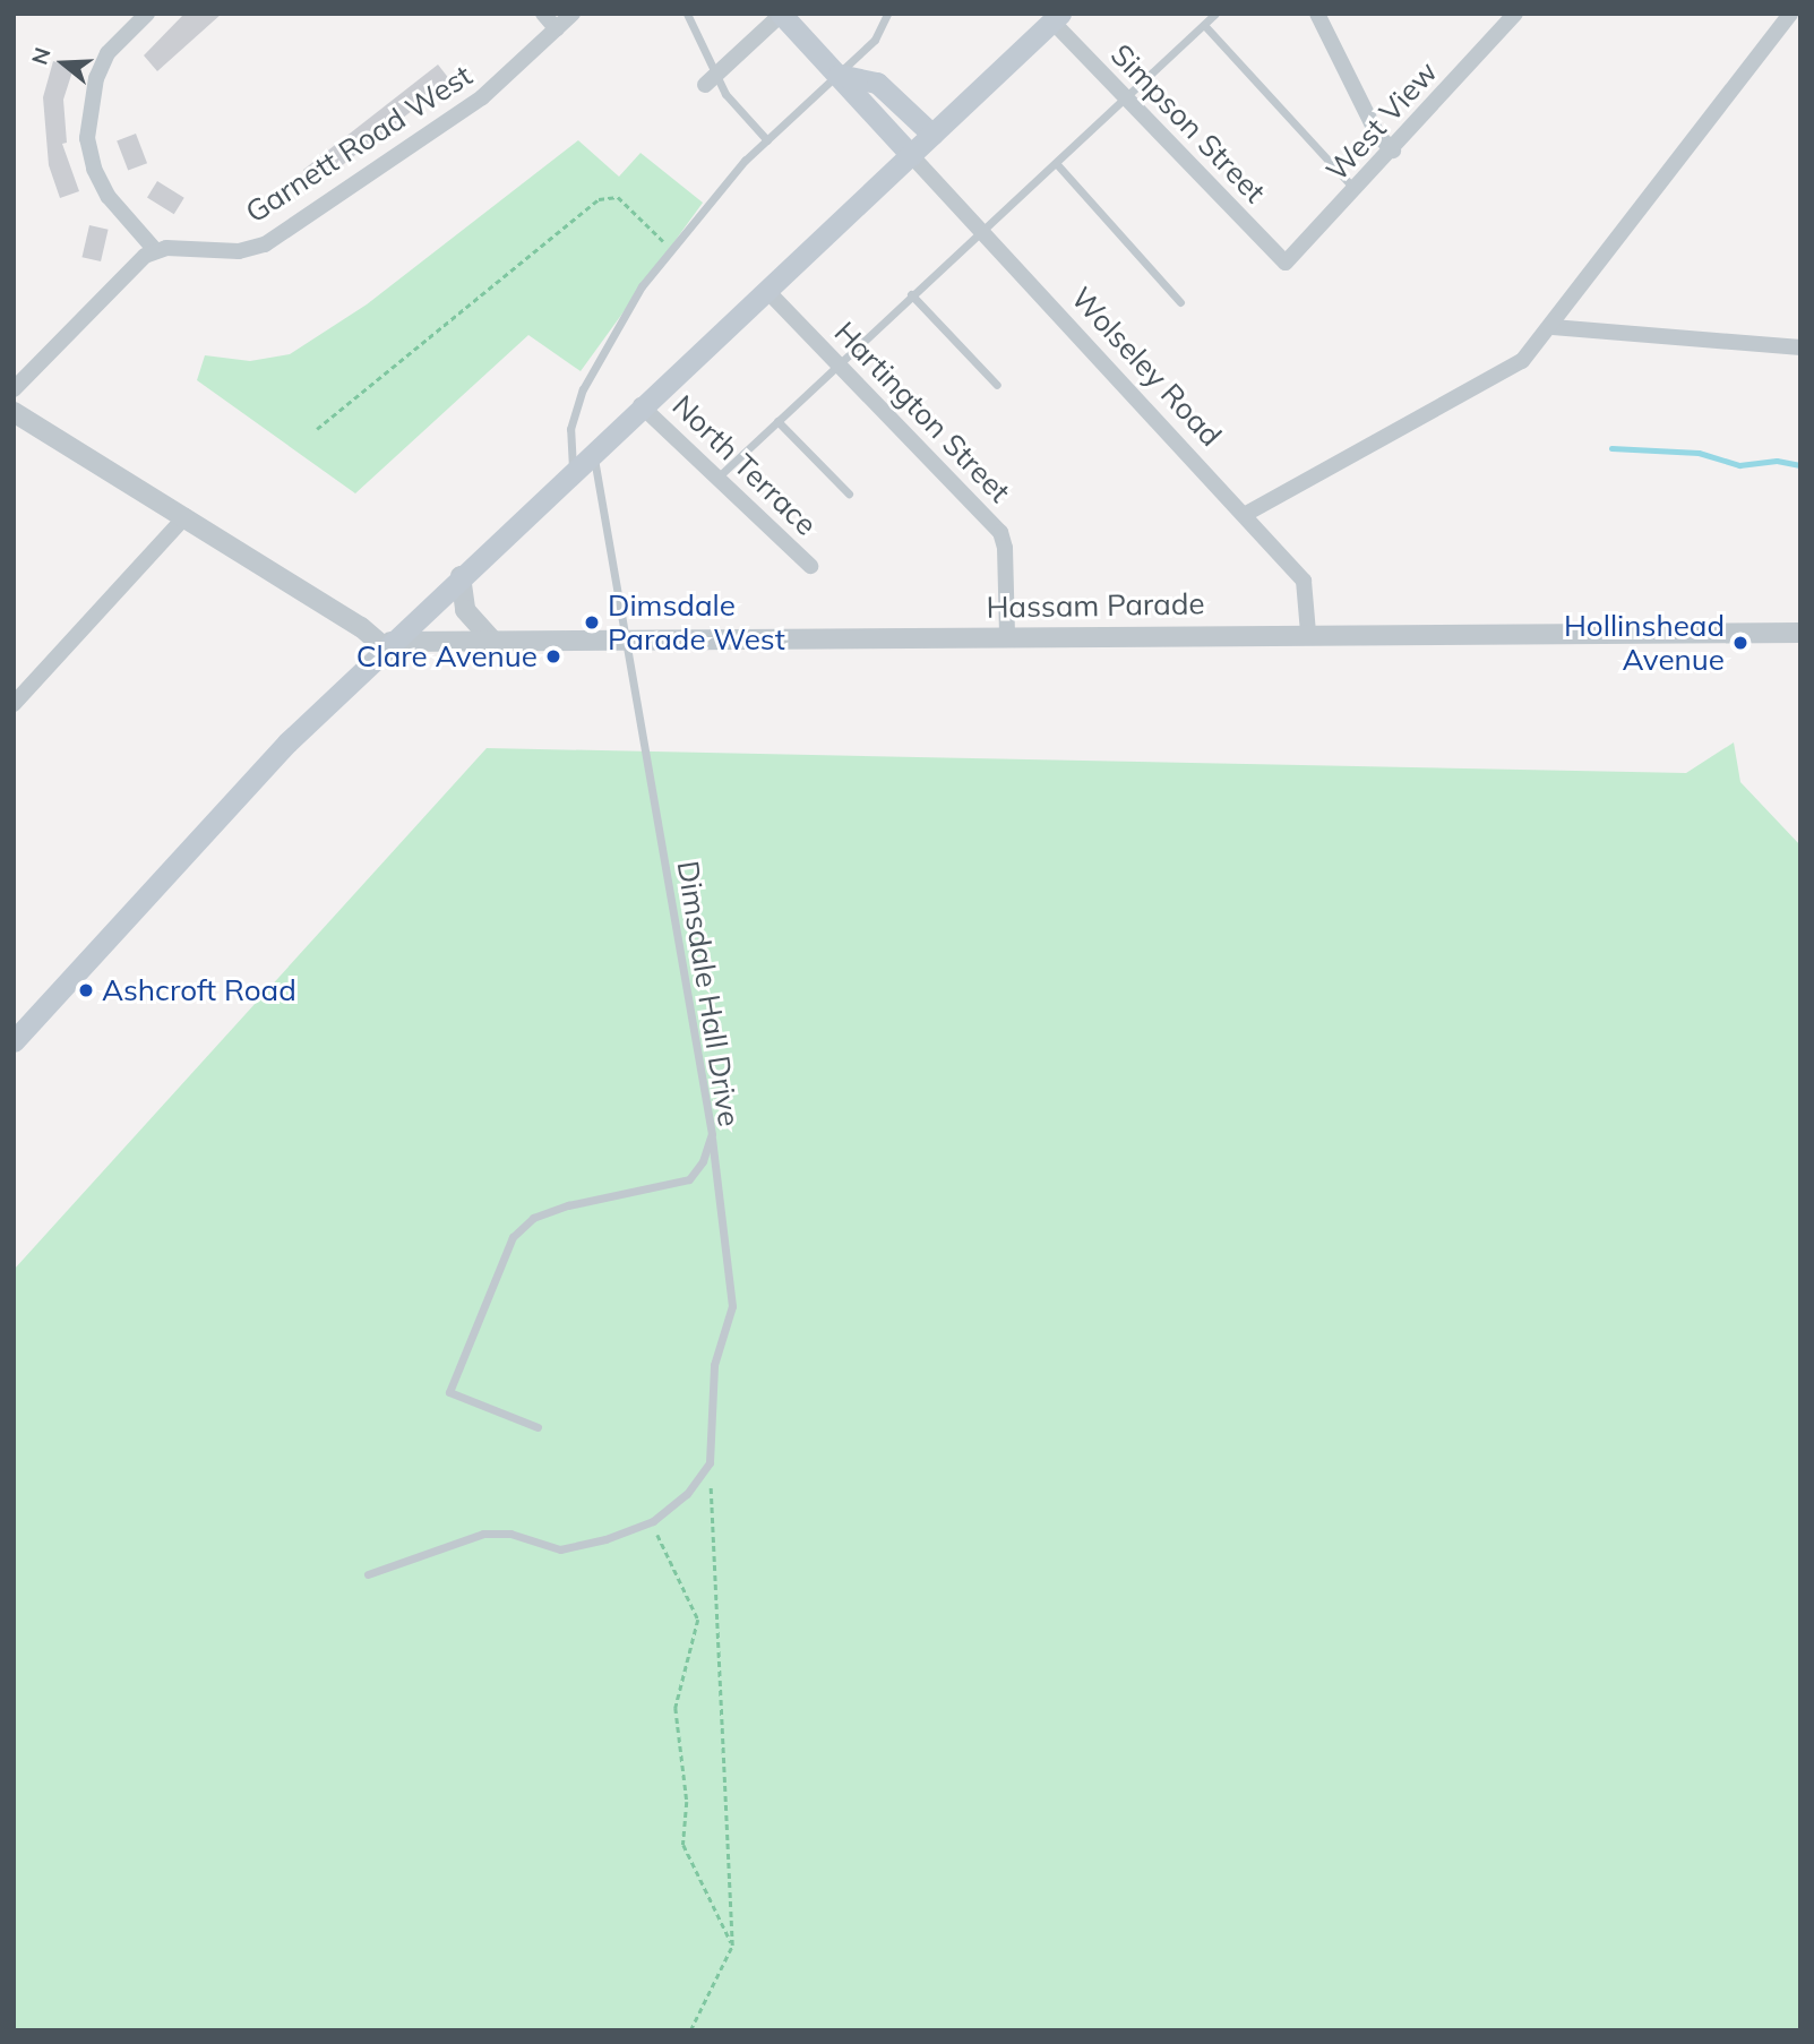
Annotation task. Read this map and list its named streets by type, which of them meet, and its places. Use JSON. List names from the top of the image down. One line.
{"streets":{"street":["West View","Simpson Street","Garnett Road West","Wolseley Road","Hartington Street","North Terrace","Hassam Parade"],"lane":["Dimsdale Hall Drive"]},"crossings":[["West View","Simpson Street"],["Wolseley Road","Hassam Parade"],["Hartington Street","Hassam Parade"],["Hassam Parade","Dimsdale Hall Drive"]],"places":["Dimsdale Parade West","Hollinshead Avenue","Clare Avenue","Ashcroft Road"],"north":"left"}
